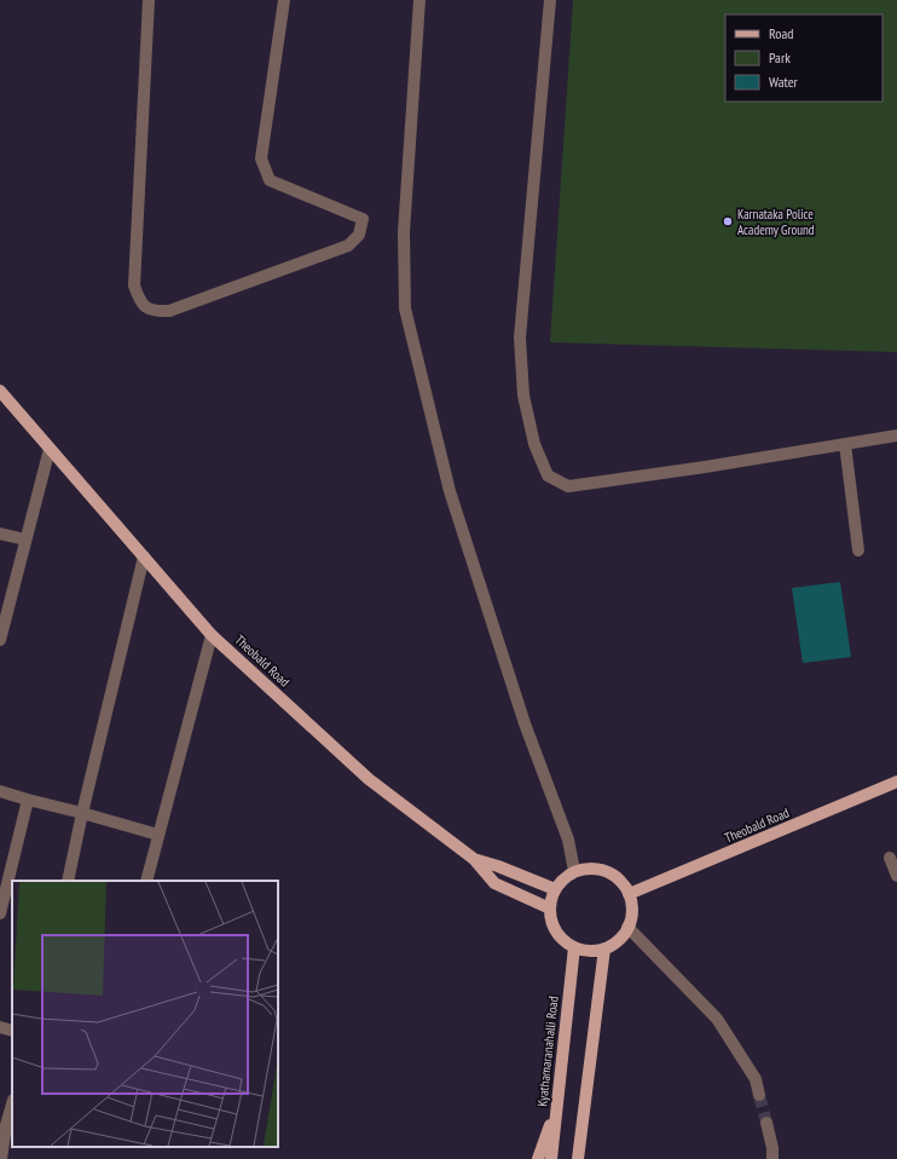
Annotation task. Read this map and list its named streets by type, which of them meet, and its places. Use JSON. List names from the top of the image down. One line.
{"streets":{"main road":["Theobald Road","Kyathamaranahalli Road"]},"crossings":[["Theobald Road","Kyathamaranahalli Road"]],"places":["Karnataka Police Academy Ground"],"legend":["Road","Park","Water"]}
